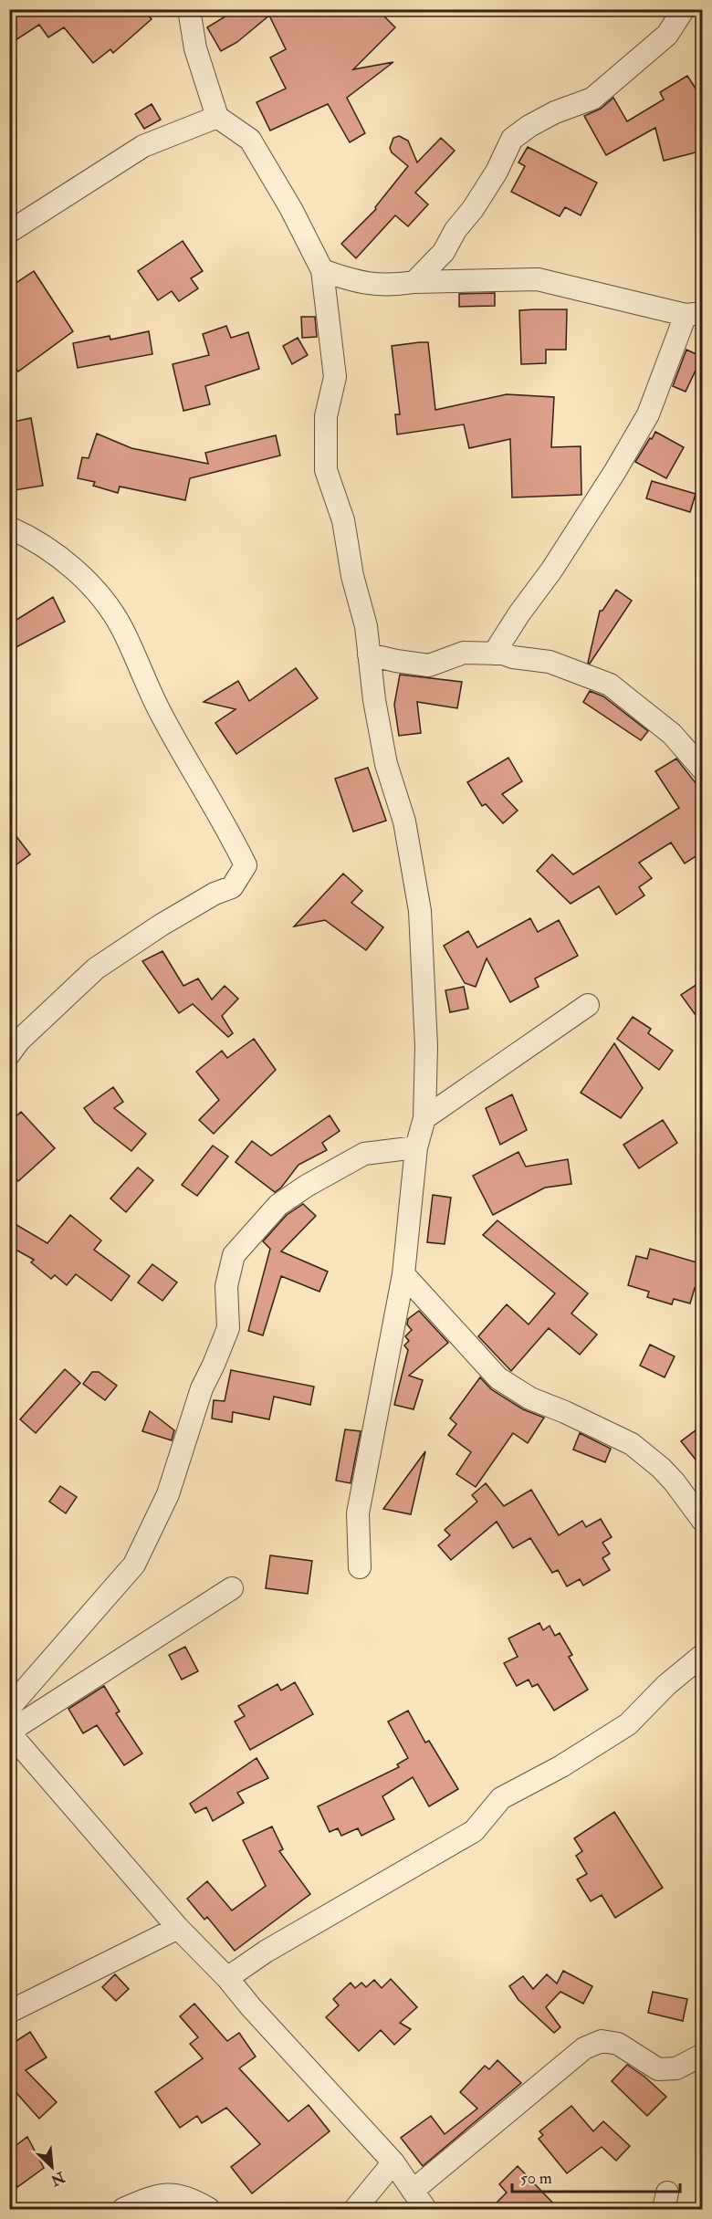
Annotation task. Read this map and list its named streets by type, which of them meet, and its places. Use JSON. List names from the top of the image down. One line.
{"scale_bar":"50 m","north":"bottom right"}
